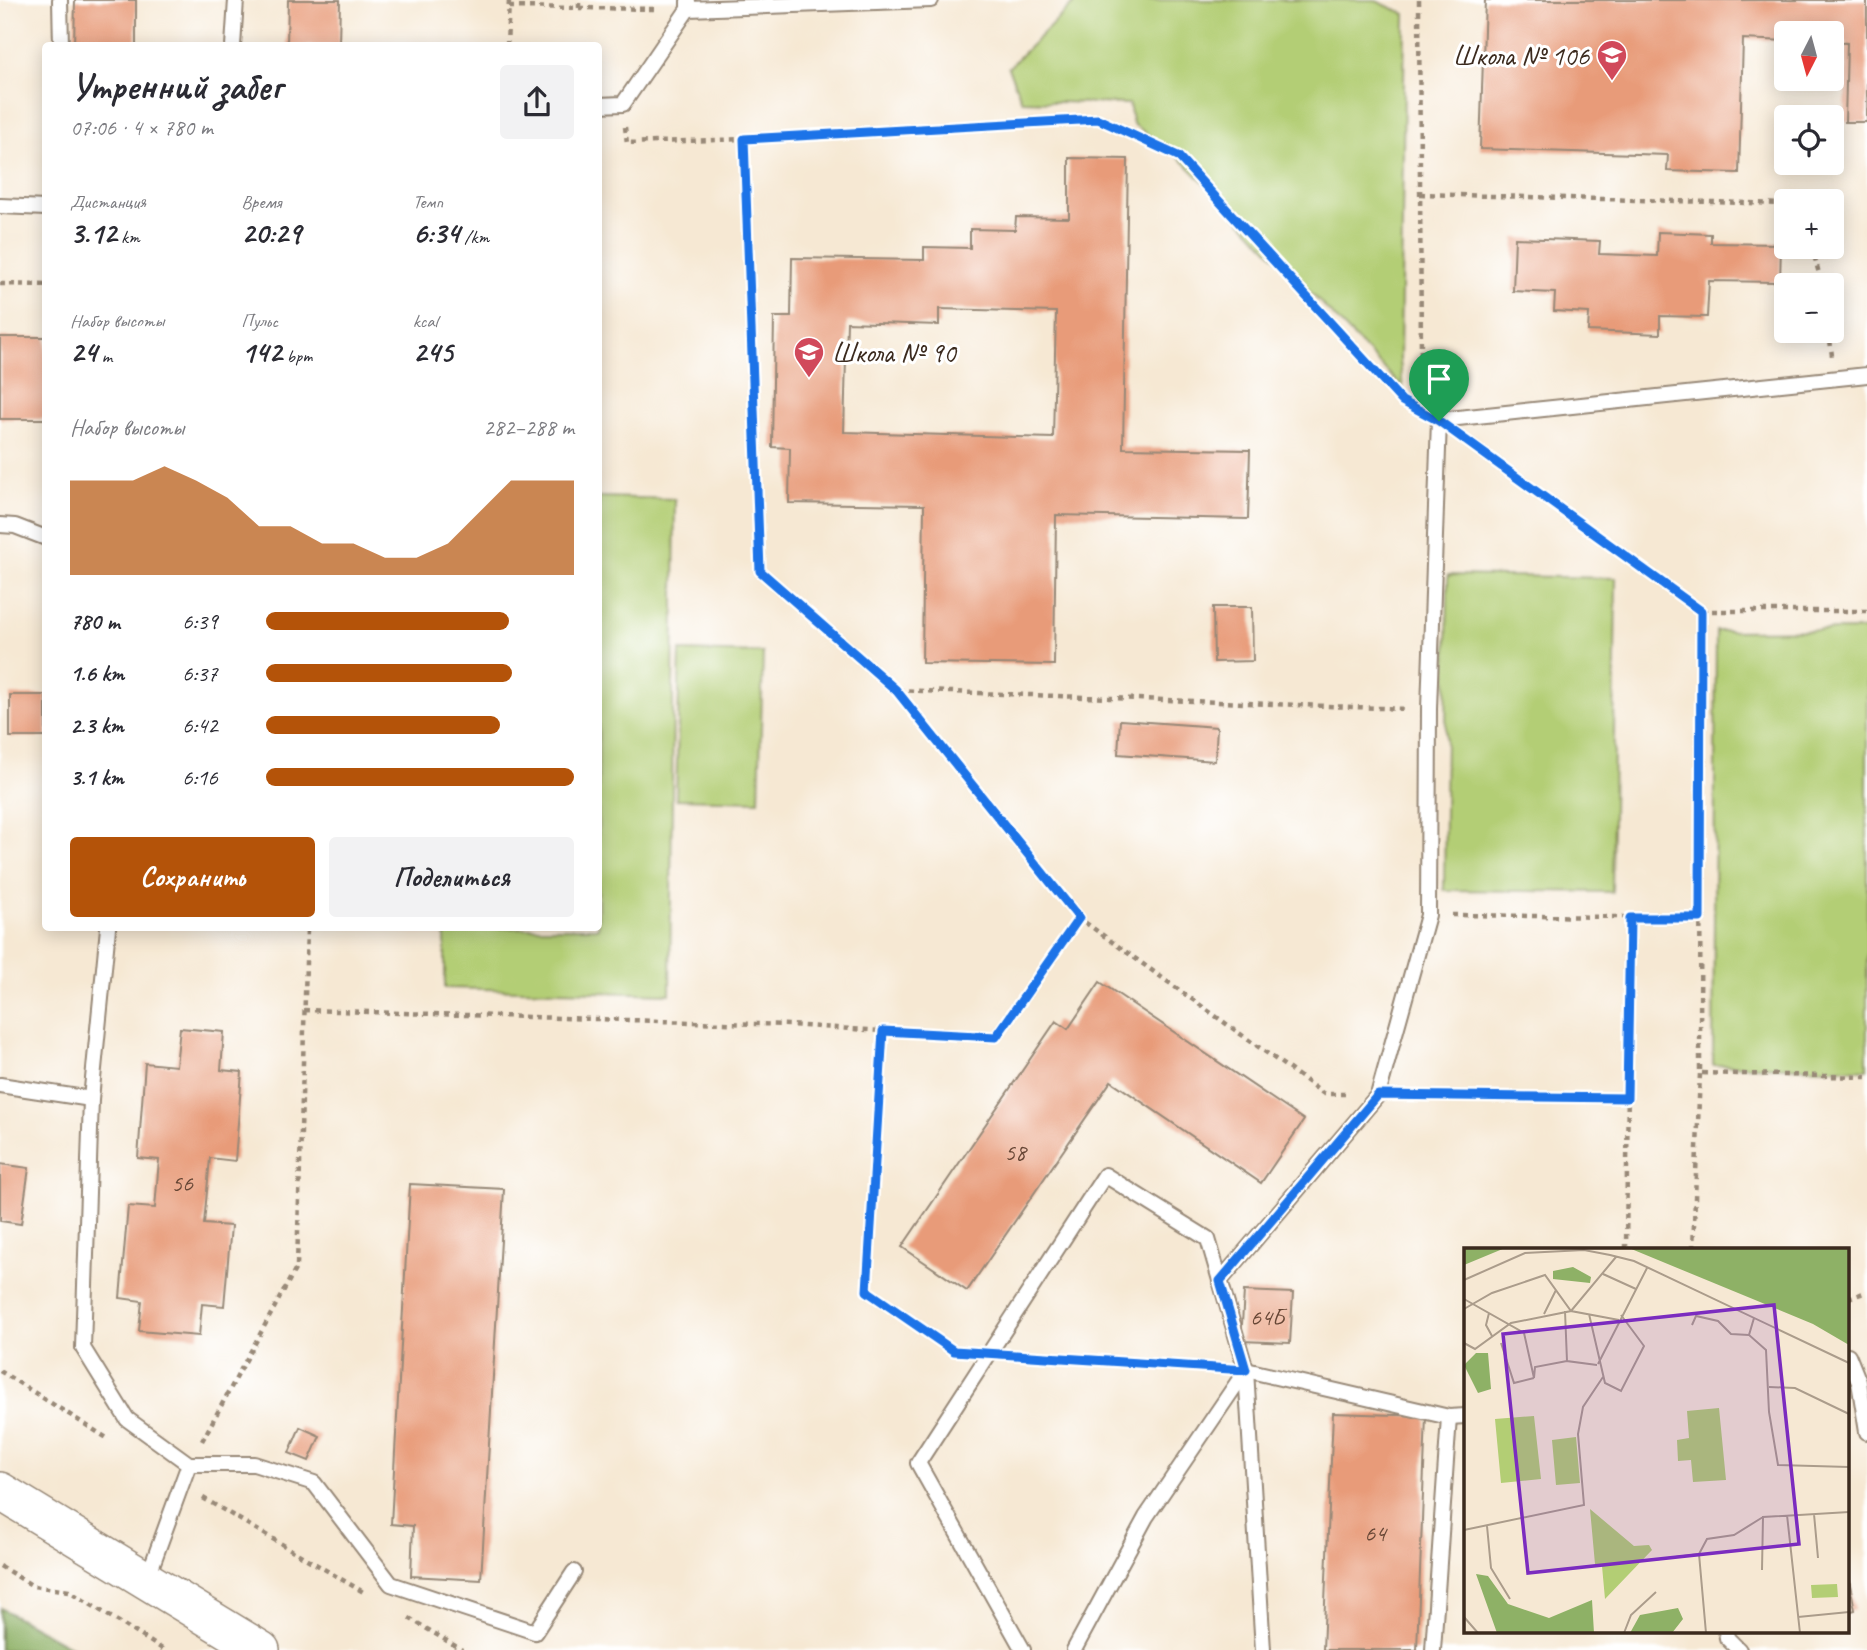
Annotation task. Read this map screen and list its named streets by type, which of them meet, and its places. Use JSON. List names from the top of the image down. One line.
{"places":{"school or university":["Школа № 106","Школа № 90"]},"house_numbers":["58","56","64Б","64"],"north":"bottom","page":{"map_buttons":["+","−"],"heading":["Утренний забег","07:06 · 4 × 780 m"],"stats":[["Дистанция","3.12 km"],["Время","20:29"],["Темп","6:34 /km"],["Набор высоты","24 m"],["Пульс","142 bpm"],["kcal","245"]],"chart":["Набор высоты","282–288 m"],"list":[{"name":"780 m","note":"6:39"},{"name":"1.6 km","note":"6:37"},{"name":"2.3 km","note":"6:42"},{"name":"3.1 km","note":"6:16"}],"buttons":["Сохранить","Поделиться"]}}
